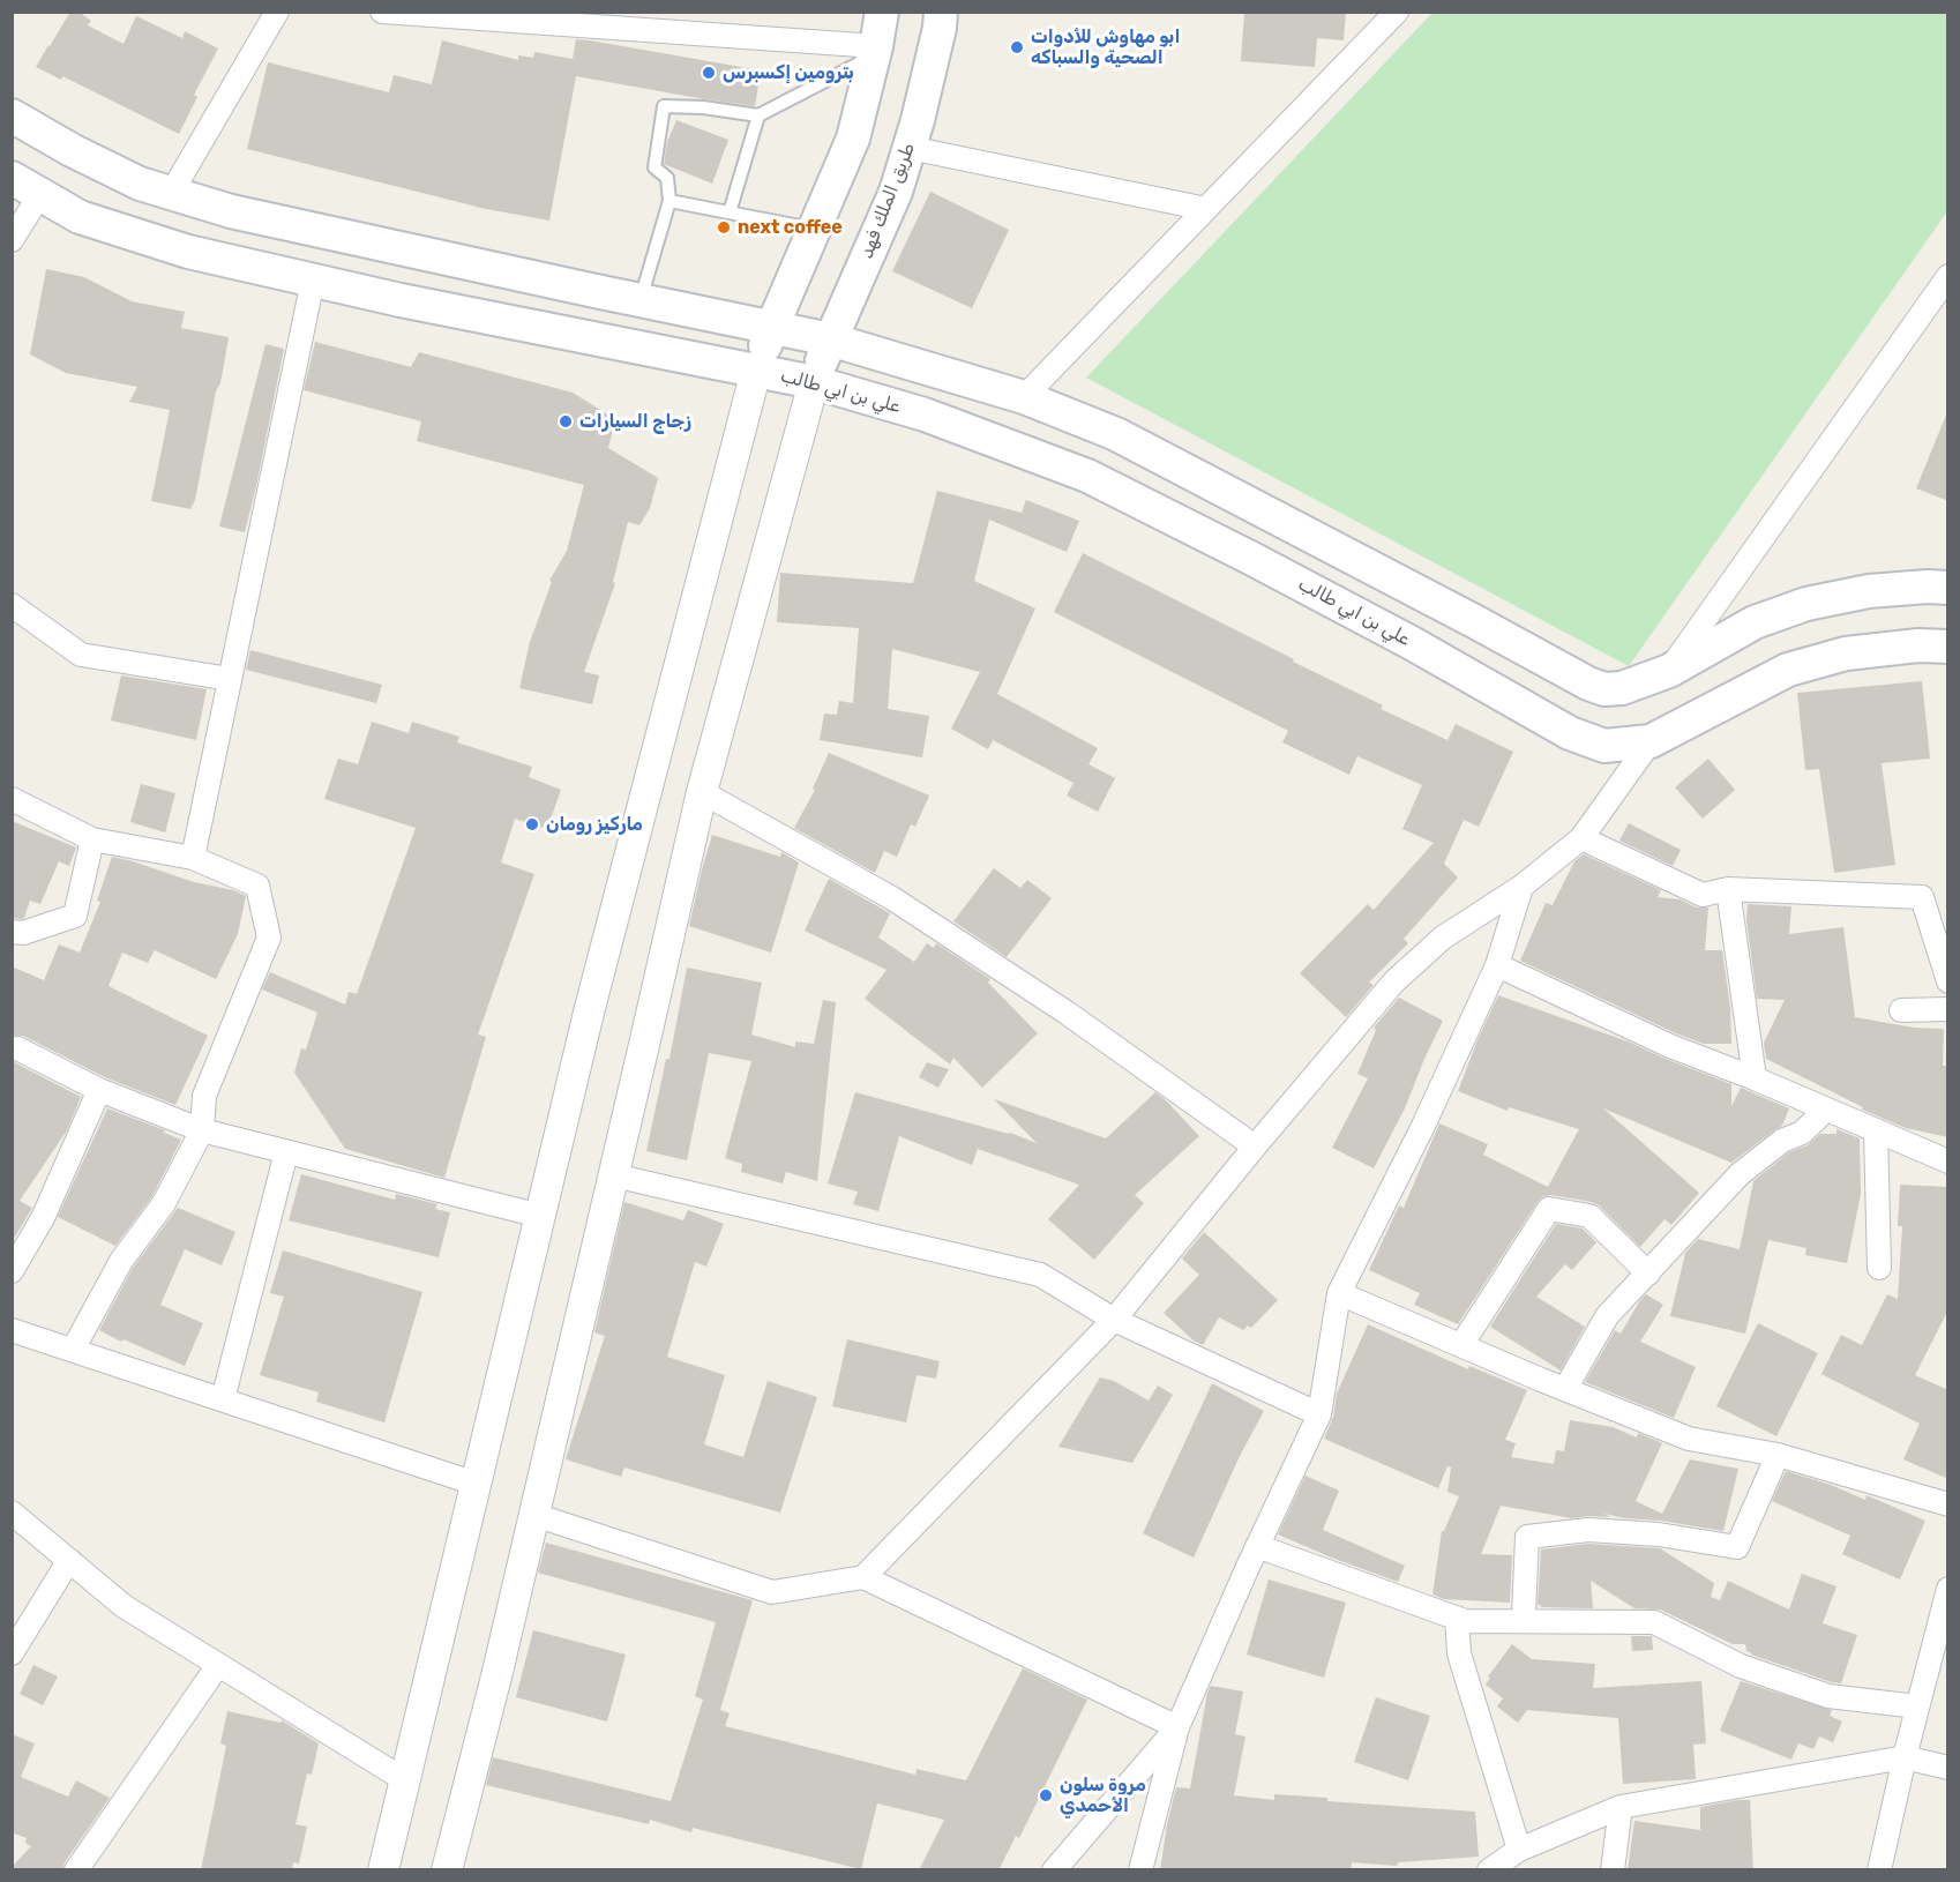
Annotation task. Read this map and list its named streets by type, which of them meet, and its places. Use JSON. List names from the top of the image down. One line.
{"streets":{"main road":["طريق الملك فهد","علي بن ابي طالب"]},"crossings":[["طريق الملك فهد","علي بن ابي طالب"]],"places":["ابو مهاوش للأدوات الصحية والسباكه","بترومين إكسبرس","next coffee","زجاج السيارات","ماركيز رومان","مروة سلون الأحمدي"]}
